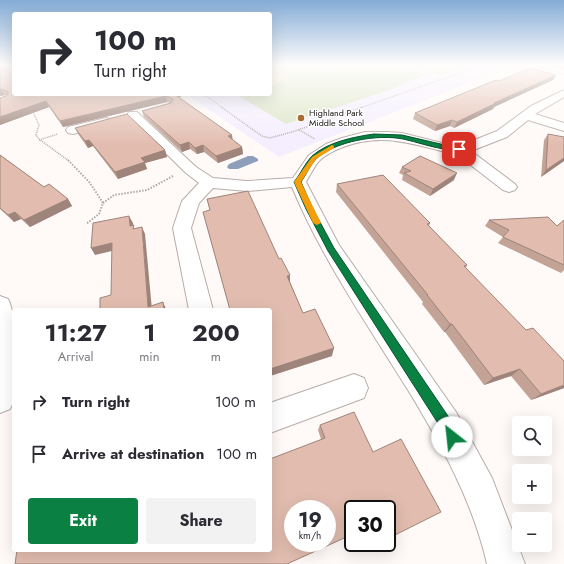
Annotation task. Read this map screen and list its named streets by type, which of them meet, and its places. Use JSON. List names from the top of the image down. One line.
{"places":["Highland Park Middle School"],"page":{"turn":["100 m","Turn right"],"eta":["11:27","Arrival","1","min","200","m"],"list":[{"name":"Turn right","value":"100 m"},{"name":"Arrive at destination","value":"100 m"}],"map_buttons":["+","−"],"buttons":["Exit","Share"],"speed":"19 km/h","limit":"30"}}
